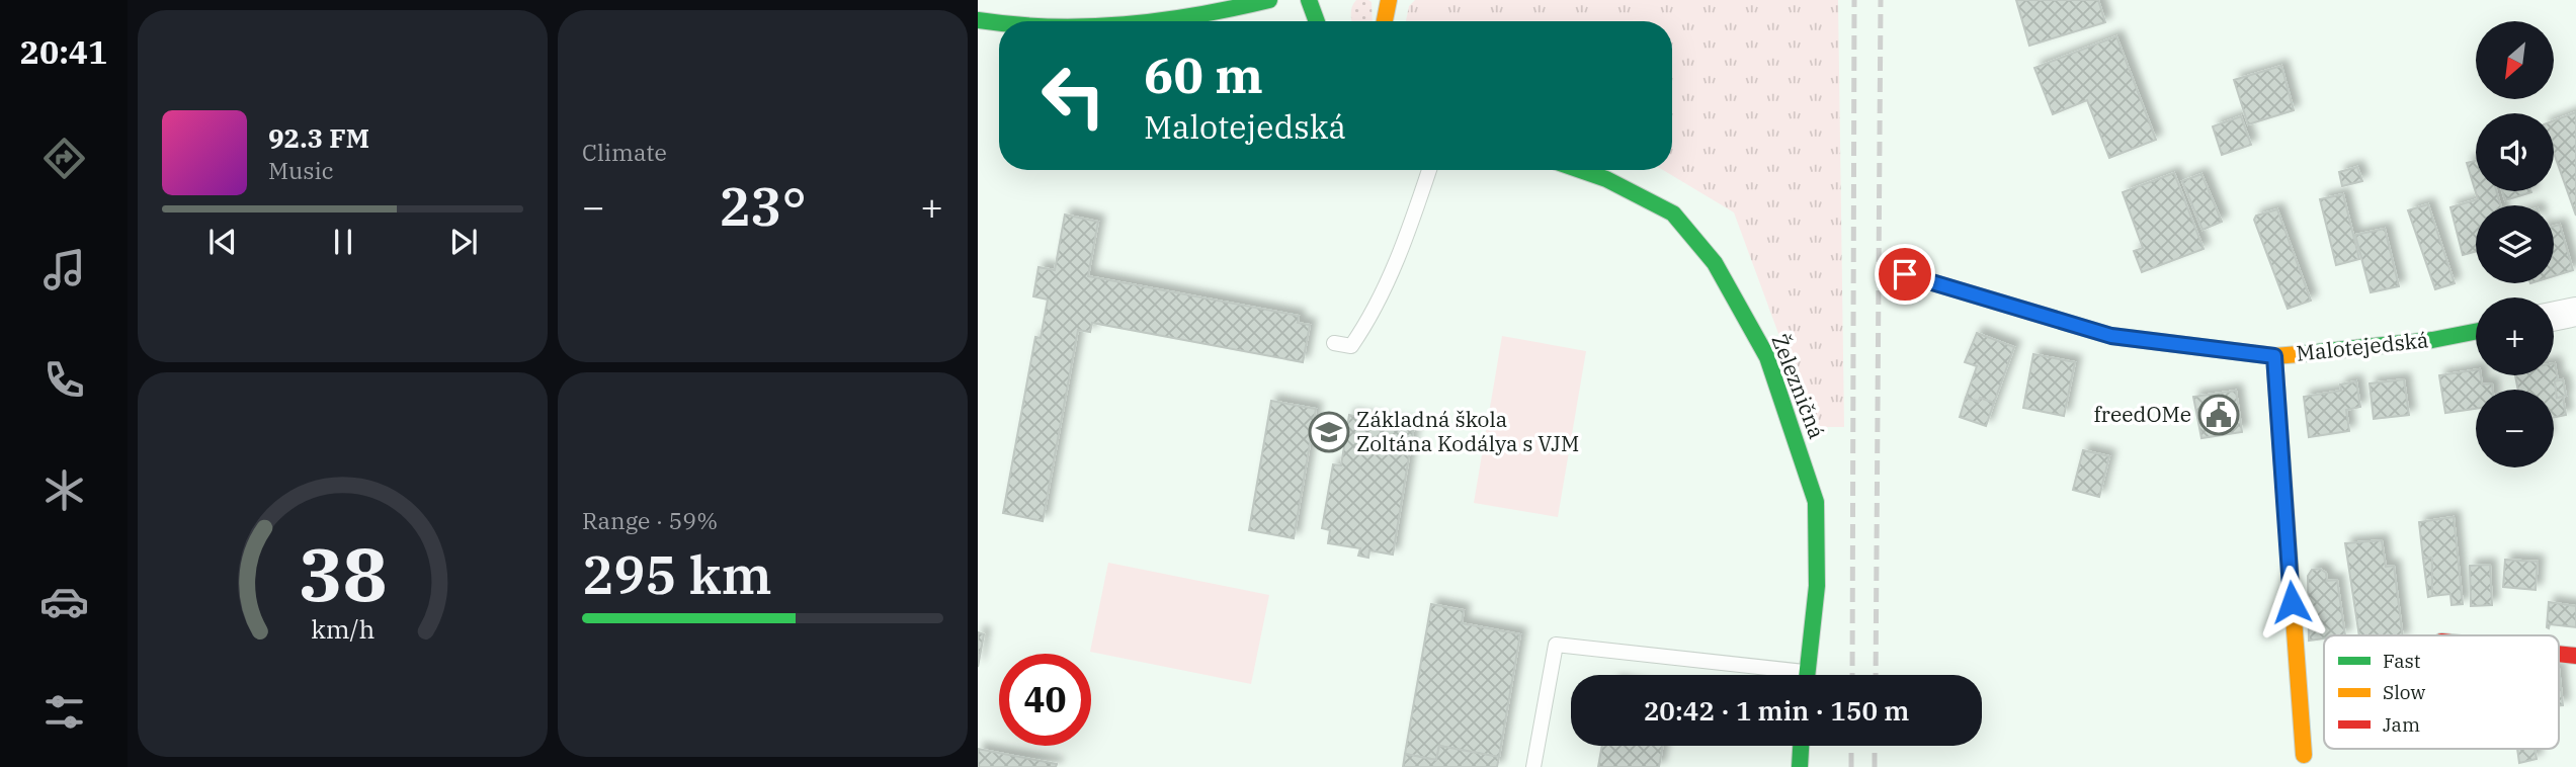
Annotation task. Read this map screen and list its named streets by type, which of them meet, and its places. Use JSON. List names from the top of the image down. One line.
{"streets":{"street":["Malotejedská","Železničná"]},"places":{"public building":["freedOMe"],"school or university":["Základná škola Zoltána Kodálya s VJM"]},"legend":["Fast","Slow","Jam"],"north":"bottom left","page":{"tabs":"20:41","tile":["Climate",["Range · 59%","295 km"]],"map_buttons":["+","−"],"turn":["60 m","Malotejedská"],"song":["92.3 FM","Music"],"heat":["−","23°","+"],"limit":"40","trip":"20:42 · 1 min · 150 m","gauge":["38","km/h"]}}
